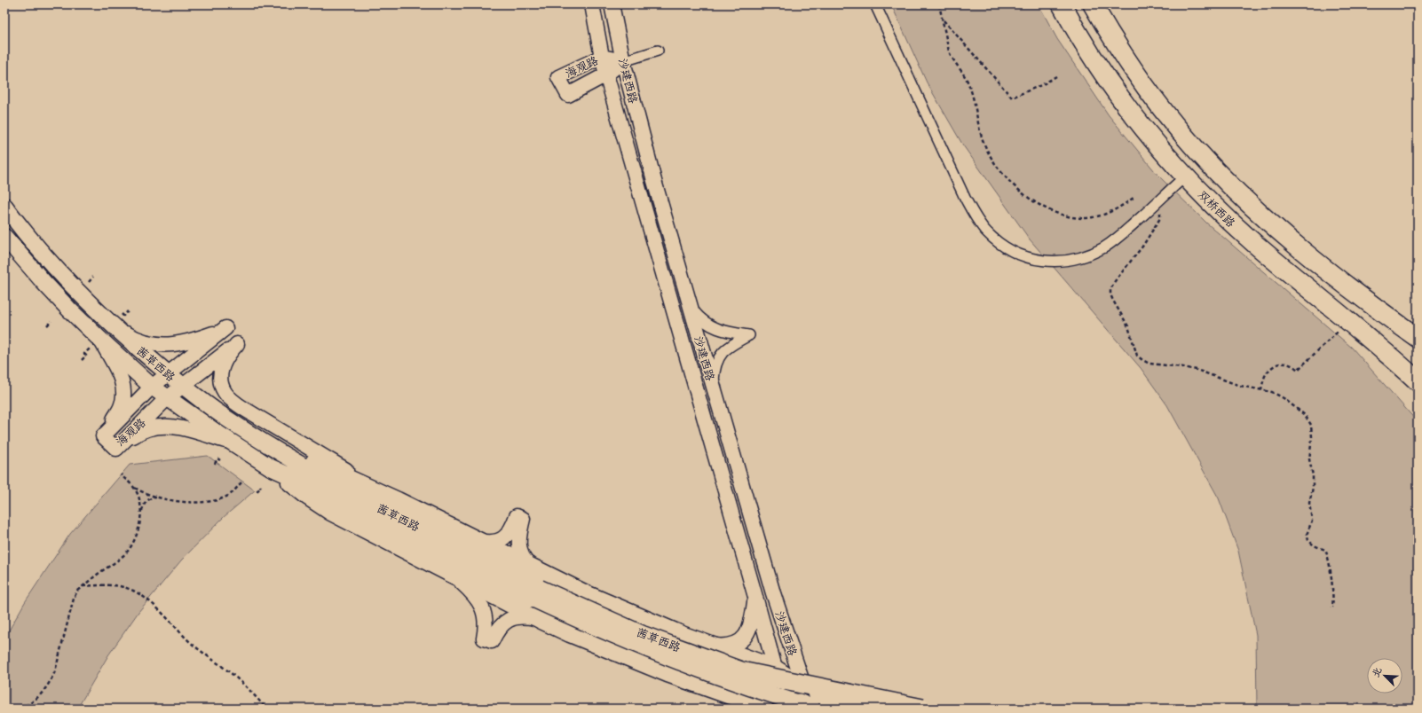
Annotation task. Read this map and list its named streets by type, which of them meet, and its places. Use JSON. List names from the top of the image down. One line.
{"streets":{"highway":["双桥西路"],"main road":["海观路","沙建西路","茜草西路"]},"crossings":[["海观路","沙建西路"],["海观路","茜草西路"],["沙建西路","茜草西路"]],"north":"top left"}
